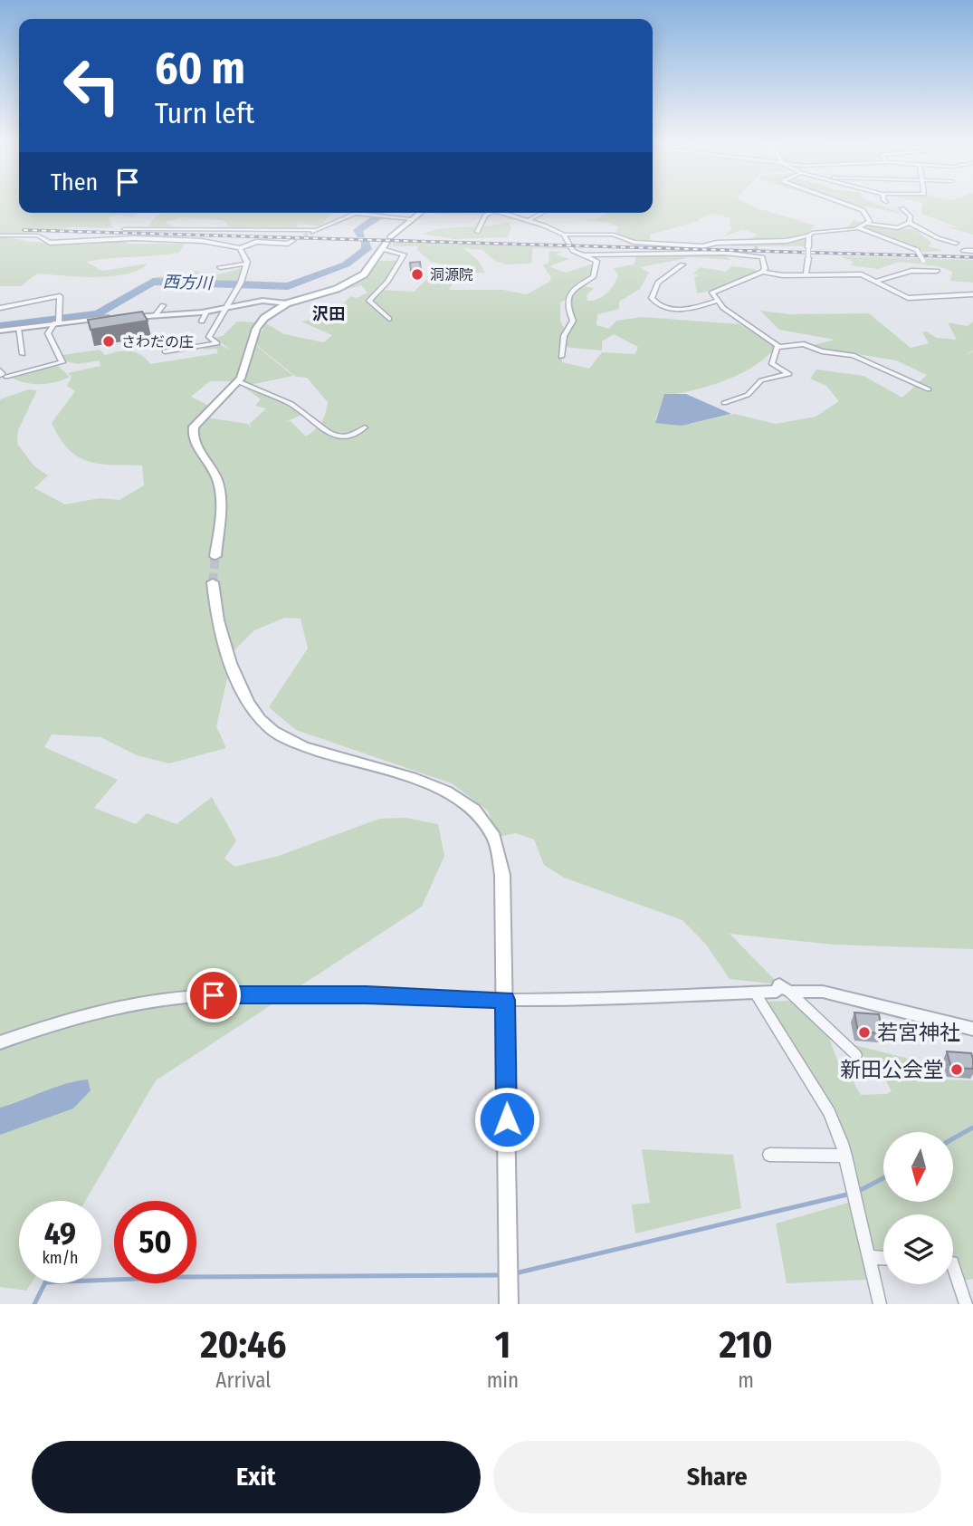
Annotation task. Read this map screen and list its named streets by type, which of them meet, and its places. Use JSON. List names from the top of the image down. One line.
{"districts":["沢田"],"water":["西方川"],"places":["洞源院","さわだの庄","若宮神社","新田公会堂"],"north":"bottom","page":{"turn":["60 m","Turn left"],"then":"Then","speed":"49 km/h","limit":"50","eta":["20:46","Arrival","1","min","210","m"],"buttons":["Exit","Share"]}}
